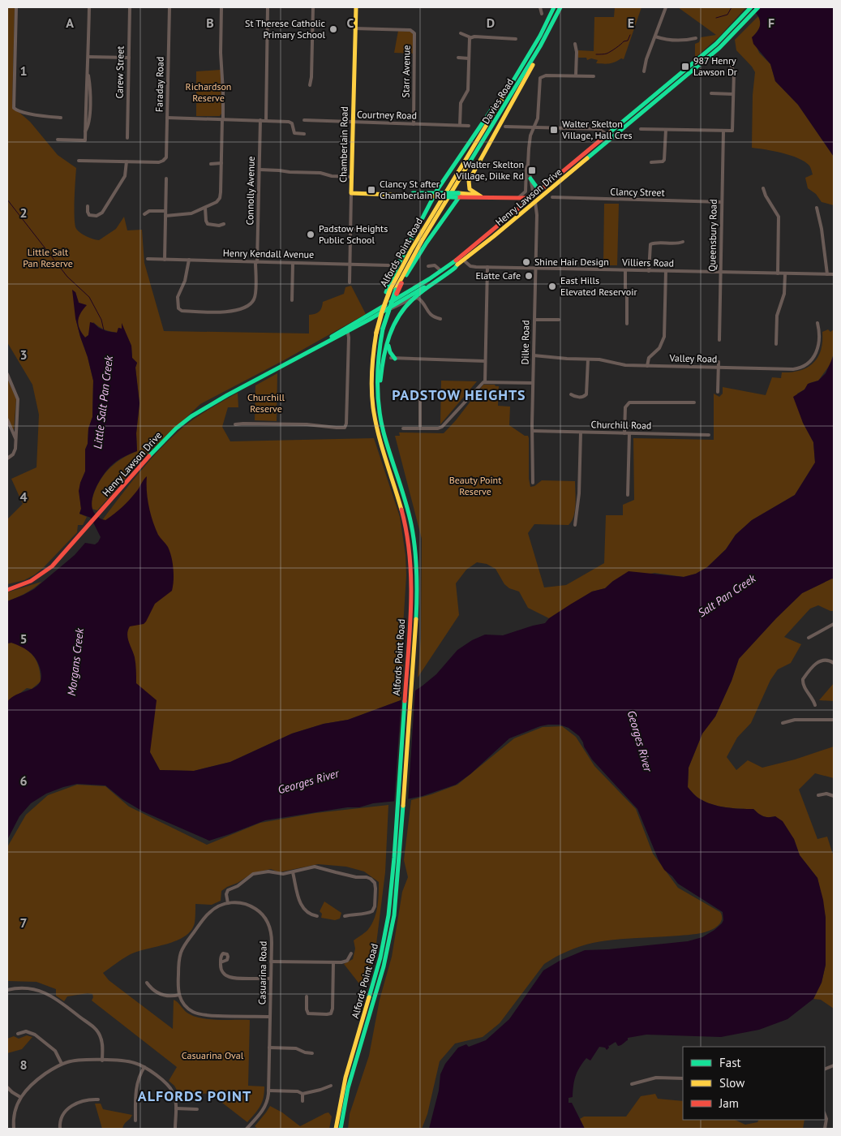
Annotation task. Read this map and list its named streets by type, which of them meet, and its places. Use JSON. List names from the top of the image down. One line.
{"streets":{"main road":["Davies Road","Chamberlain Road","Henry Lawson Drive","Alfords Point Road"],"street":["Starr Avenue","Carew Street","Faraday Road","Courtney Road","Connolly Avenue","Clancy Street","Queensbury Road","Henry Kendall Avenue","Villiers Road","Dilke Road","Valley Road","Churchill Road","Casuarina Road"]},"crossings":[["Starr Avenue","Courtney Road"],["Starr Avenue","Chamberlain Road"],["Davies Road","Alfords Point Road"],["Courtney Road","Chamberlain Road"],["Chamberlain Road","Henry Kendall Avenue"],["Connolly Avenue","Henry Kendall Avenue"],["Clancy Street","Queensbury Road"],["Henry Lawson Drive","Villiers Road"],["Henry Lawson Drive","Dilke Road"],["Queensbury Road","Villiers Road"],["Villiers Road","Dilke Road"],["Dilke Road","Valley Road"],["Dilke Road","Churchill Road"]],"districts":["PADSTOW HEIGHTS","ALFORDS POINT"],"water":["Little Salt Pan Creek","Salt Pan Creek","Morgans Creek","Georges River"],"parks":["Richardson Reserve","Little Salt Pan Reserve","Churchill Reserve","Beauty Point Reserve","Casuarina Oval"],"places":{"other":["St Therese Catholic Primary School","Padstow Heights Public School","Shine Hair Design","Elatte Cafe","East Hills Elevated Reservoir"],"transit":["987 Henry Lawson Dr","Walter Skelton Village, Hall Cres","Walter Skelton Village, Dilke Rd","Clancy St after Chamberlain Rd"]},"legend":["Fast","Slow","Jam"],"grid":{"columns":["A","B","C","D","E","F"],"rows":["1","2","3","4","5","6","7","8"]}}
